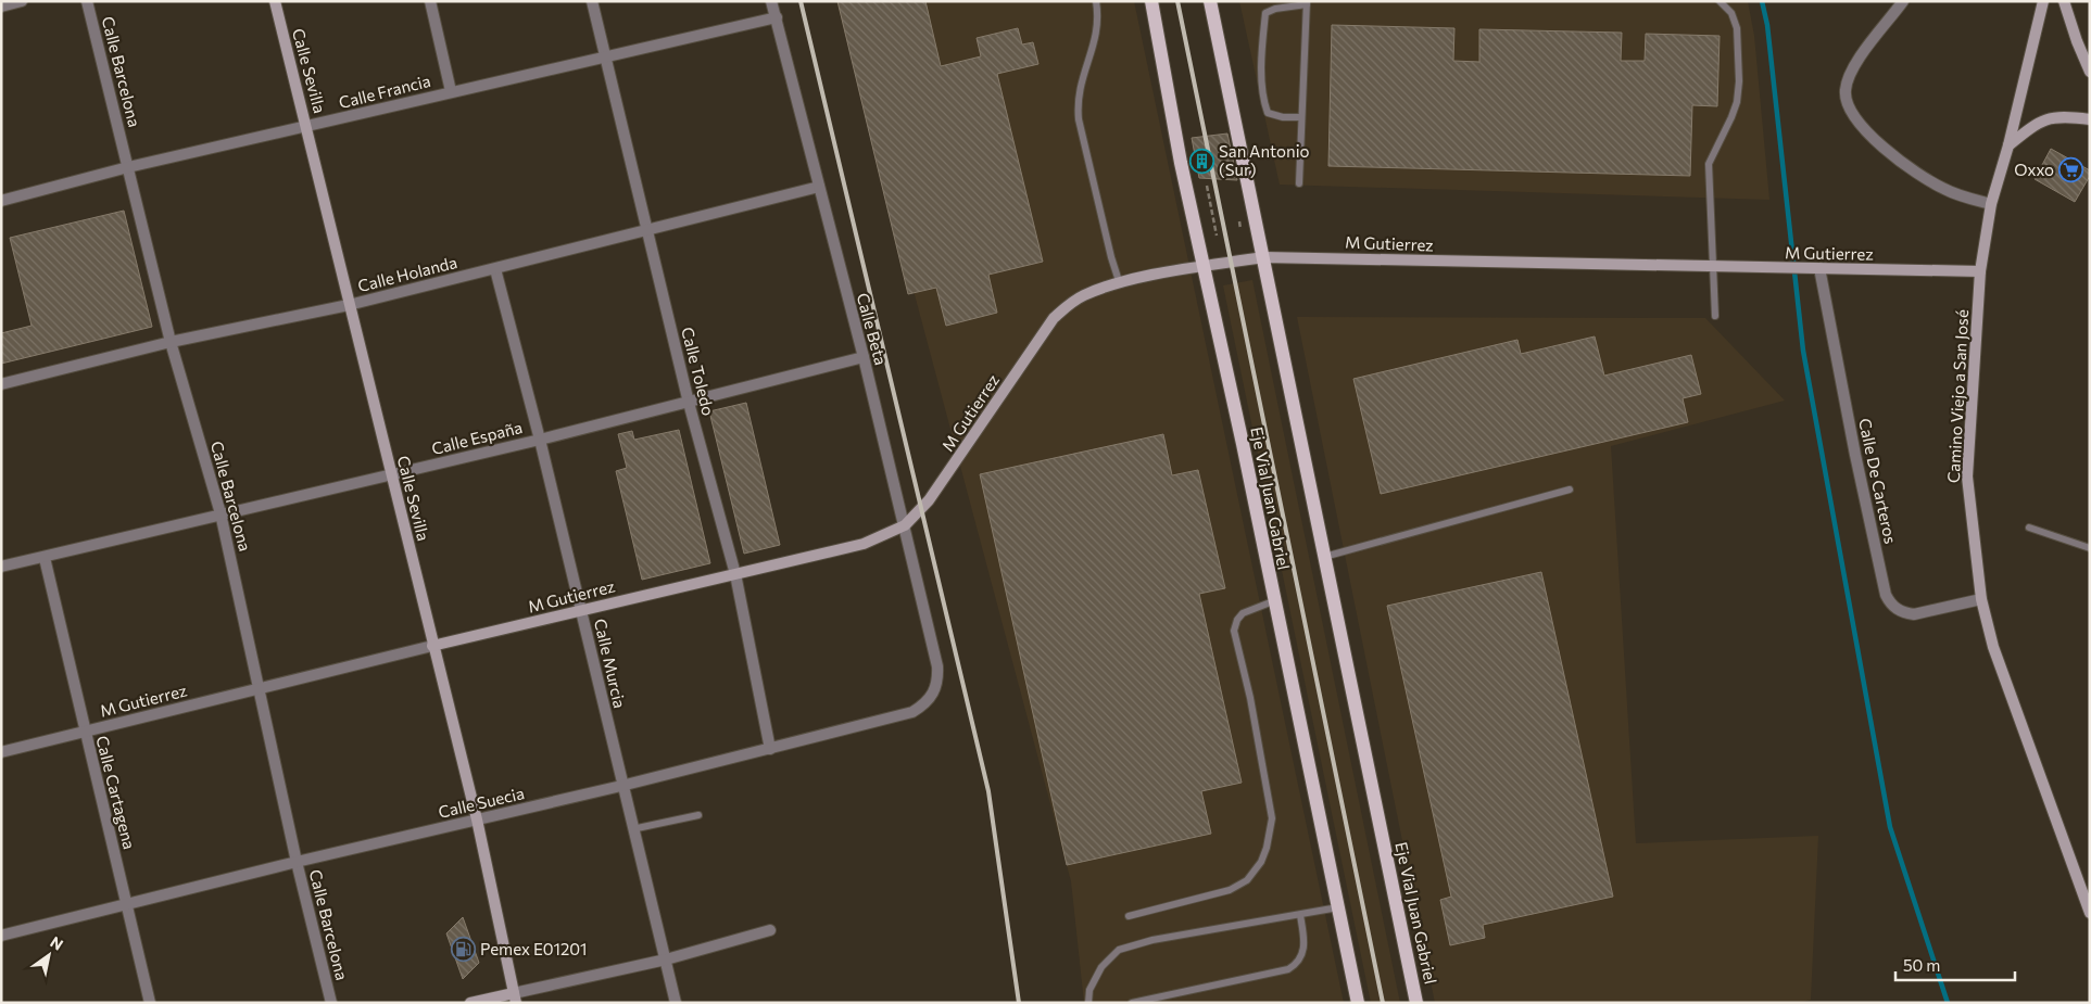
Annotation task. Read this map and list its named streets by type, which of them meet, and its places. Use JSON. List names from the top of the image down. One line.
{"streets":{"main road":["Eje Vial Juan Gabriel"],"street":["Calle Sevilla","Calle Barcelona","Calle Francia","M Gutierrez","Calle Holanda","Calle Beta","Calle Toledo","Camino Viejo a San José","Calle España","Calle De Carteros","Calle Murcia","Calle Cartagena","Calle Suecia"]},"crossings":[["Calle Sevilla","Calle Francia"],["Calle Sevilla","M Gutierrez"],["Calle Sevilla","Calle Holanda"],["Calle Sevilla","Calle España"],["Calle Sevilla","Calle Suecia"],["Calle Barcelona","Calle Francia"],["Calle Barcelona","M Gutierrez"],["Calle Barcelona","Calle Holanda"],["Calle Barcelona","Calle España"],["Calle Barcelona","Calle Suecia"],["Calle Francia","Calle Beta"],["Calle Francia","Calle Toledo"],["M Gutierrez","Calle Beta"],["M Gutierrez","Calle Toledo"],["M Gutierrez","Camino Viejo a San José"],["M Gutierrez","Calle De Carteros"],["M Gutierrez","Eje Vial Juan Gabriel"],["M Gutierrez","Calle Murcia"],["M Gutierrez","Calle Cartagena"],["Calle Holanda","Calle Beta"],["Calle Holanda","Calle Toledo"],["Calle Holanda","Calle Murcia"],["Calle Beta","Calle España"],["Calle Beta","Calle Suecia"],["Calle Toledo","Calle España"],["Calle Toledo","Calle Suecia"],["Camino Viejo a San José","Calle De Carteros"],["Calle España","Calle Murcia"],["Calle España","Calle Cartagena"],["Calle Murcia","Calle Suecia"],["Calle Cartagena","Calle Suecia"]],"places":{"building":["San Antonio (Sur)"],"supermarket":["Oxxo"],"fuel station":["Pemex E01201"]},"scale_bar":"50 m","north":"top right"}
